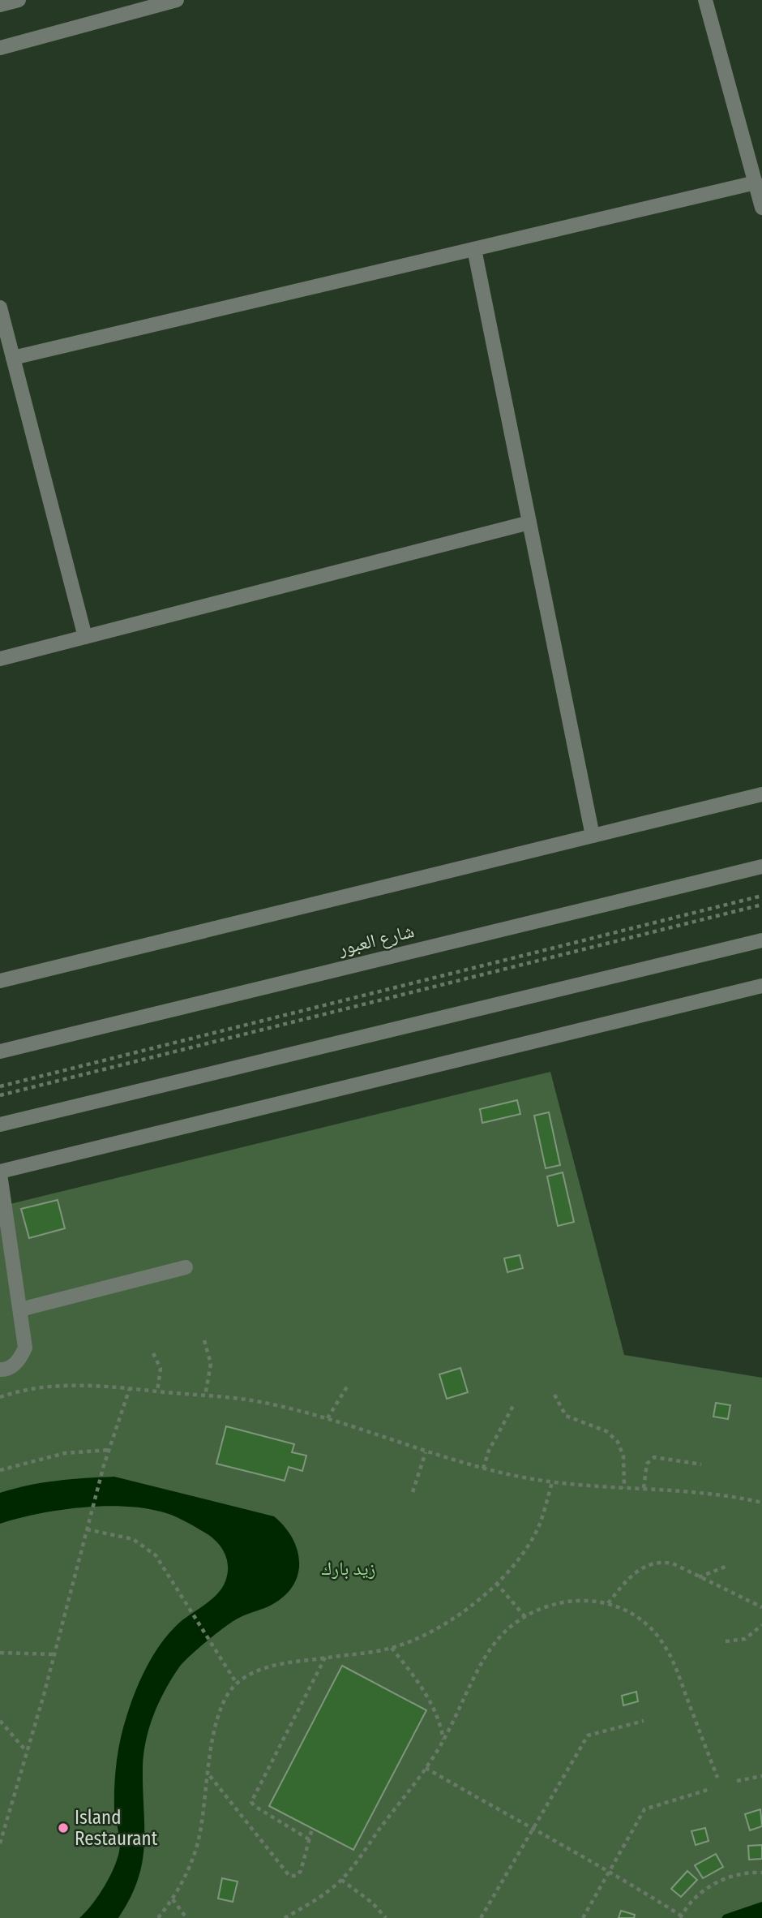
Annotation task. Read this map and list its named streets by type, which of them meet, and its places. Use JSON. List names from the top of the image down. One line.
{"streets":{"street":["شارع العبور"]},"parks":["زيد بارك"],"places":["Island Restaurant"]}
